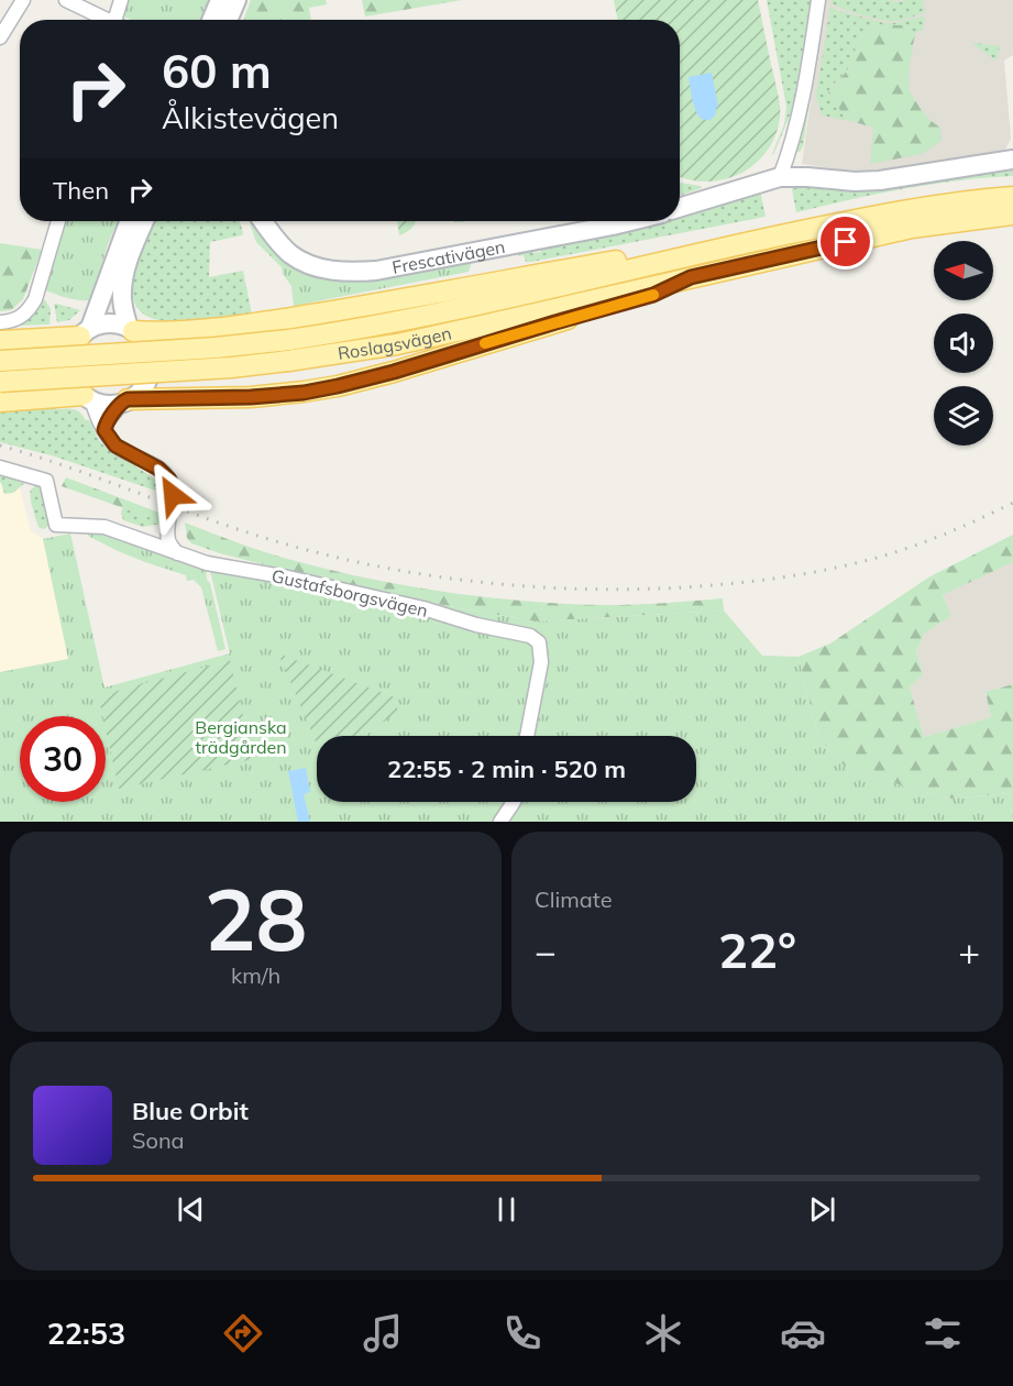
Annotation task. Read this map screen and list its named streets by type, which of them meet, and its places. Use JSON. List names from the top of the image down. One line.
{"streets":{"main road":["Roslagsvägen"],"street":["Frescativägen","Gustafsborgsvägen"]},"parks":["Bergianska trädgården"],"north":"left","page":{"turn":["60 m","Ålkistevägen"],"then":"Then","limit":"30","trip":"22:55 · 2 min · 520 m","tile":[["28","km/h"],"Climate"],"heat":["−","22°","+"],"song":["Blue Orbit","Sona"],"tabs":"22:53"}}
